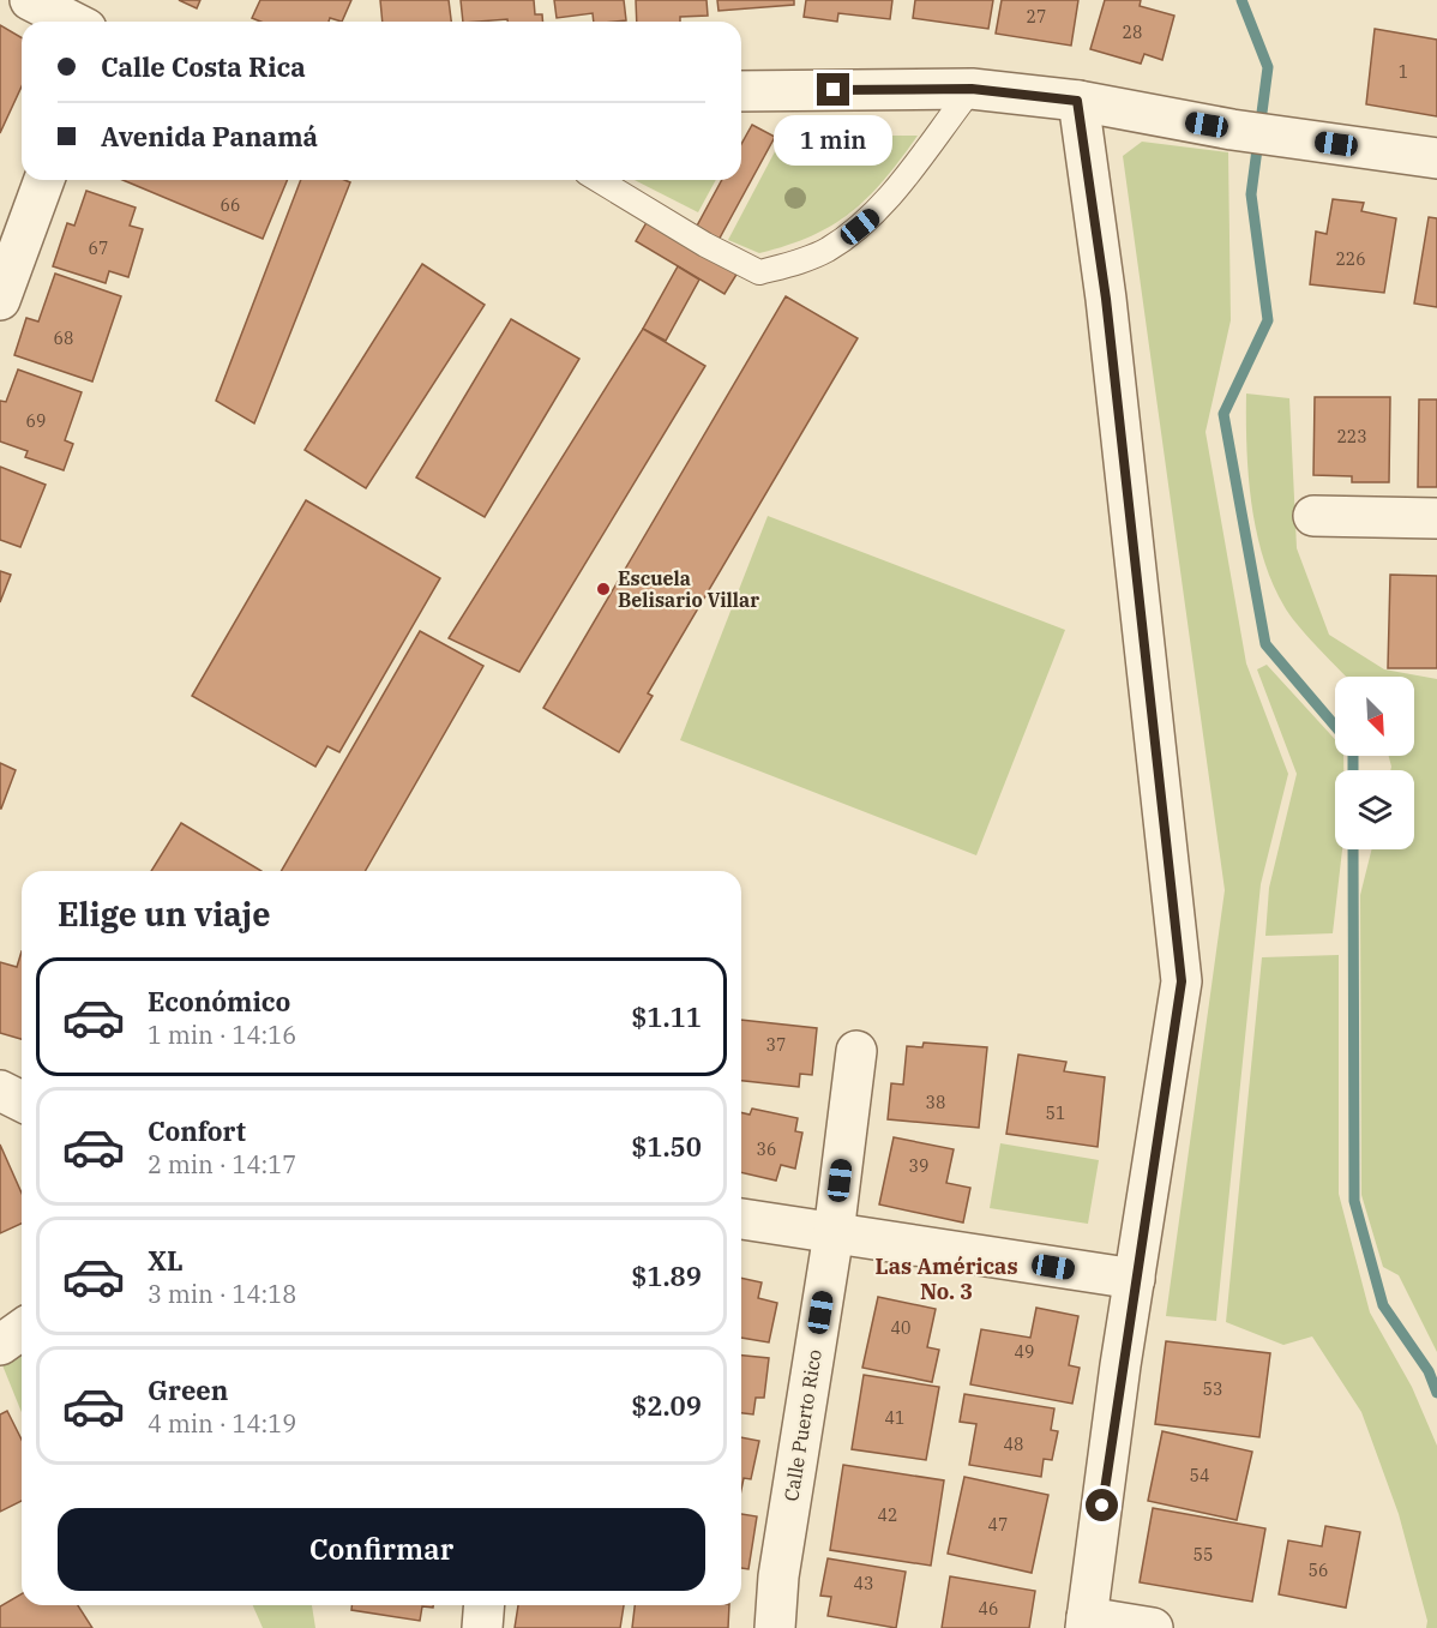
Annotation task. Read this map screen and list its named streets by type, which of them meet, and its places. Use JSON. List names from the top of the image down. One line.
{"streets":{"street":["Calle Puerto Rico"]},"districts":["Las Américas No. 3"],"places":["Escuela Belisario Villar"],"house_numbers":["27","28","1","66","67","226","68","69","223","37","38","51","36","39","40","49","53","41","48","54","42","47","55","56","43","46"],"north":"bottom right","page":{"banner":["Calle Costa Rica","Avenida Panamá"],"bubble":"1 min","heading":"Elige un viaje","list":[{"name":"Económico","note":"1 min · 14:16","value":"$1.11"},{"name":"Confort","note":"2 min · 14:17","value":"$1.50"},{"name":"XL","note":"3 min · 14:18","value":"$1.89"},{"name":"Green","note":"4 min · 14:19","value":"$2.09"}],"buttons":"Confirmar"}}
